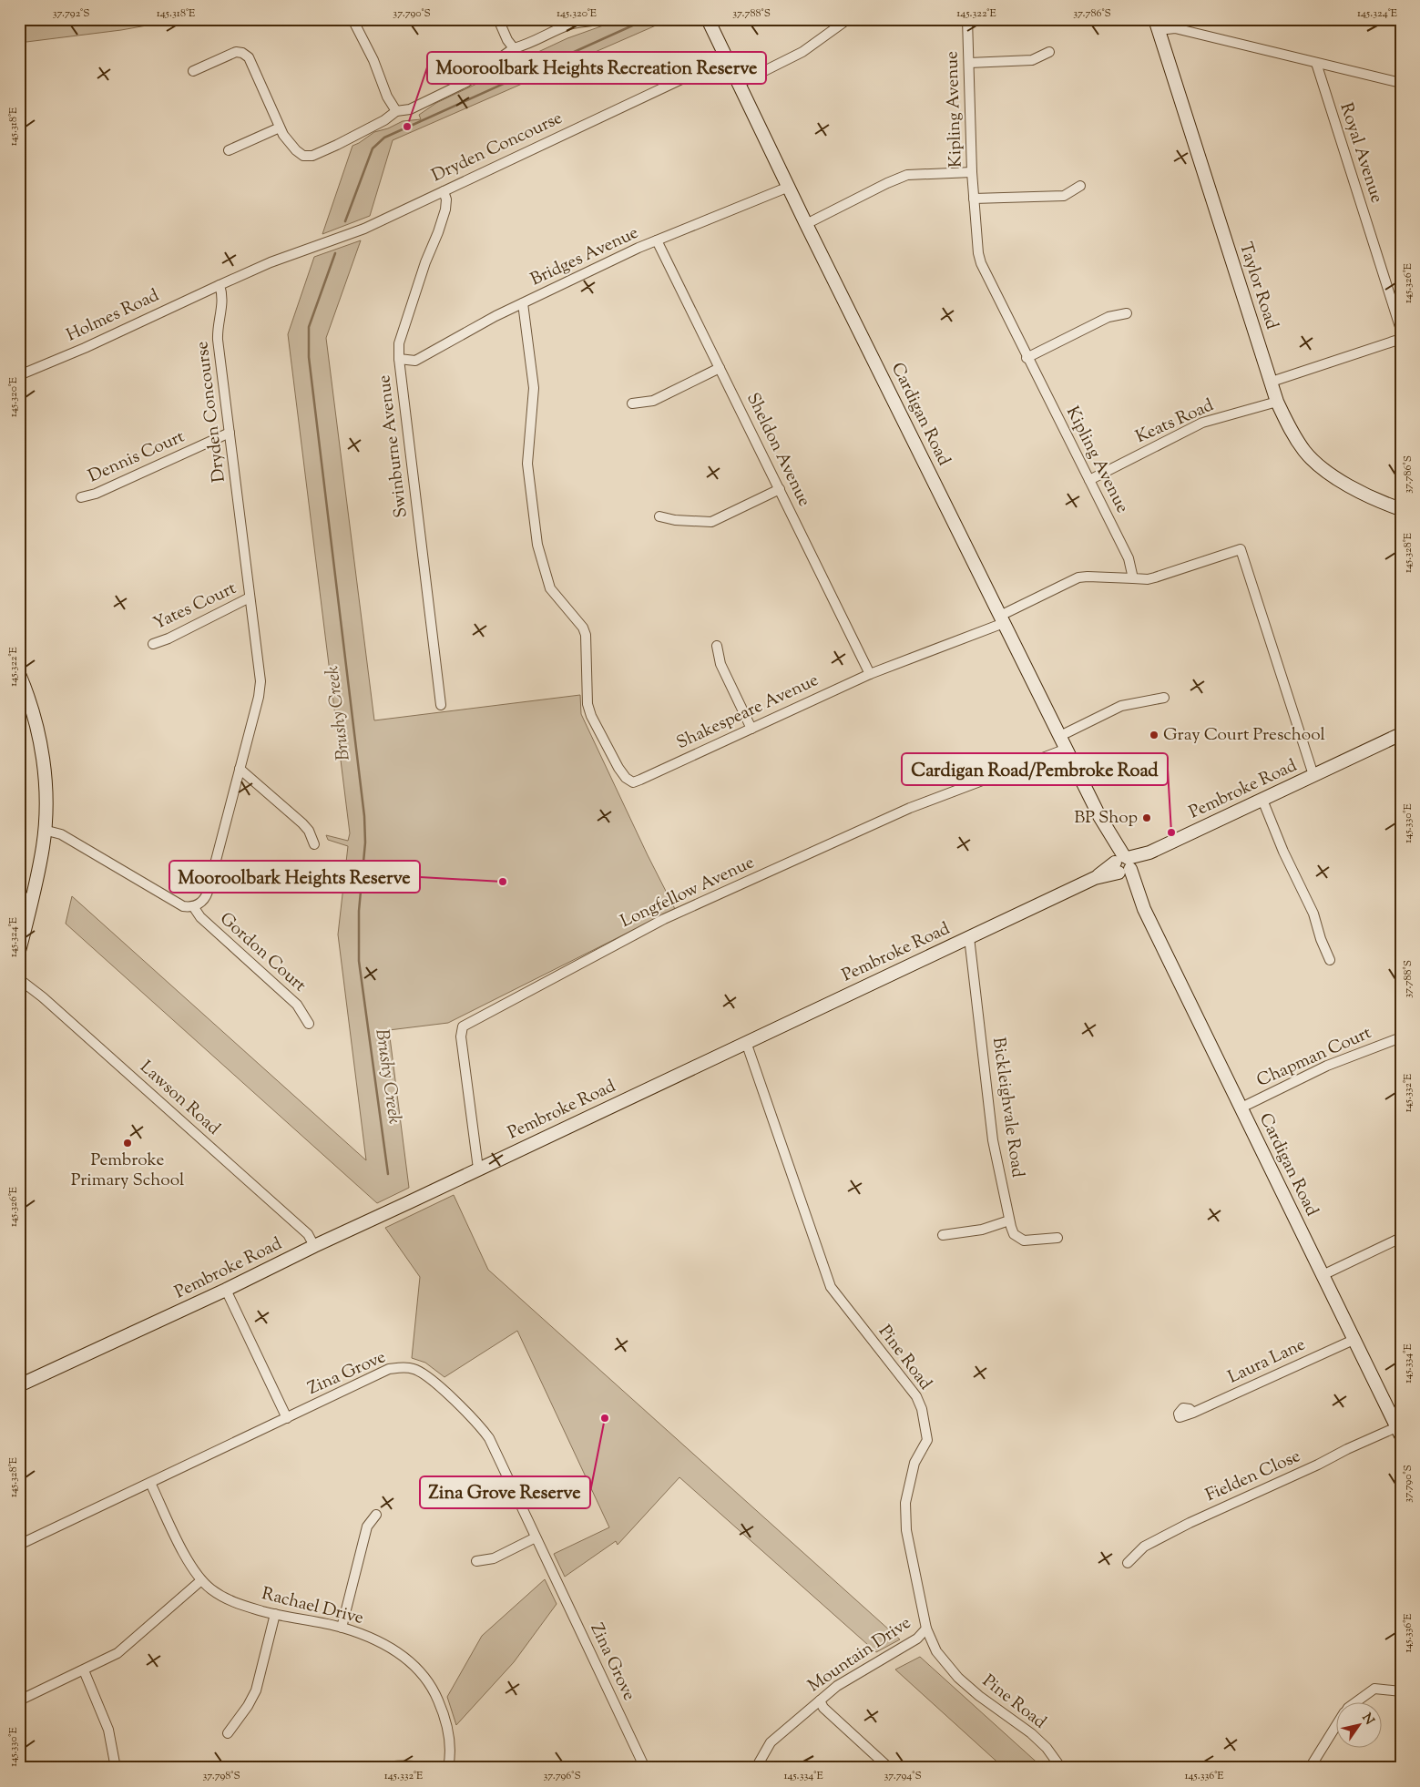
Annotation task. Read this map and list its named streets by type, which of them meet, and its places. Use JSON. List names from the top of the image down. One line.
{"streets":{"street":["Kipling Avenue","Dryden Concourse","Royal Avenue","Bridges Avenue","Taylor Road","Holmes Road","Cardigan Road","Keats Road","Swinburne Avenue","Sheldon Avenue","Dennis Court","Yates Court","Shakespeare Avenue","Pembroke Road","Longfellow Avenue","Gordon Court","Chapman Court","Lawson Road","Bickleighvale Road","Pine Road","Laura Lane","Zina Grove","Fielden Close","Rachael Drive","Mountain Drive"]},"crossings":[["Kipling Avenue","Keats Road"],["Kipling Avenue","Shakespeare Avenue"],["Dryden Concourse","Holmes Road"],["Dryden Concourse","Cardigan Road"],["Dryden Concourse","Swinburne Avenue"],["Dryden Concourse","Dennis Court"],["Dryden Concourse","Yates Court"],["Dryden Concourse","Gordon Court"],["Bridges Avenue","Cardigan Road"],["Bridges Avenue","Swinburne Avenue"],["Bridges Avenue","Sheldon Avenue"],["Bridges Avenue","Shakespeare Avenue"],["Taylor Road","Keats Road"],["Cardigan Road","Shakespeare Avenue"],["Cardigan Road","Pembroke Road"],["Cardigan Road","Longfellow Avenue"],["Cardigan Road","Chapman Court"],["Cardigan Road","Laura Lane"],["Cardigan Road","Fielden Close"],["Sheldon Avenue","Shakespeare Avenue"],["Pembroke Road","Longfellow Avenue"],["Pembroke Road","Lawson Road"],["Pembroke Road","Bickleighvale Road"],["Pembroke Road","Pine Road"],["Pine Road","Mountain Drive"],["Zina Grove","Rachael Drive"]],"water":["Brushy Creek"],"places":["Mooroolbark Heights Recreation Reserve","Gray Court Preschool","BP Shop","Cardigan Road/Pembroke Road","Mooroolbark Heights Reserve","Pembroke Primary School","Zina Grove Reserve"],"north":"top right","coordinates":["37.792°S","145.318°E","37.790°S","145.320°E","37.788°S","145.322°E","37.786°S","145.324°E","145.326°E","145.328°E","145.330°E","145.332°E","145.334°E","145.336°E","37.798°S","37.796°S","37.794°S"]}
